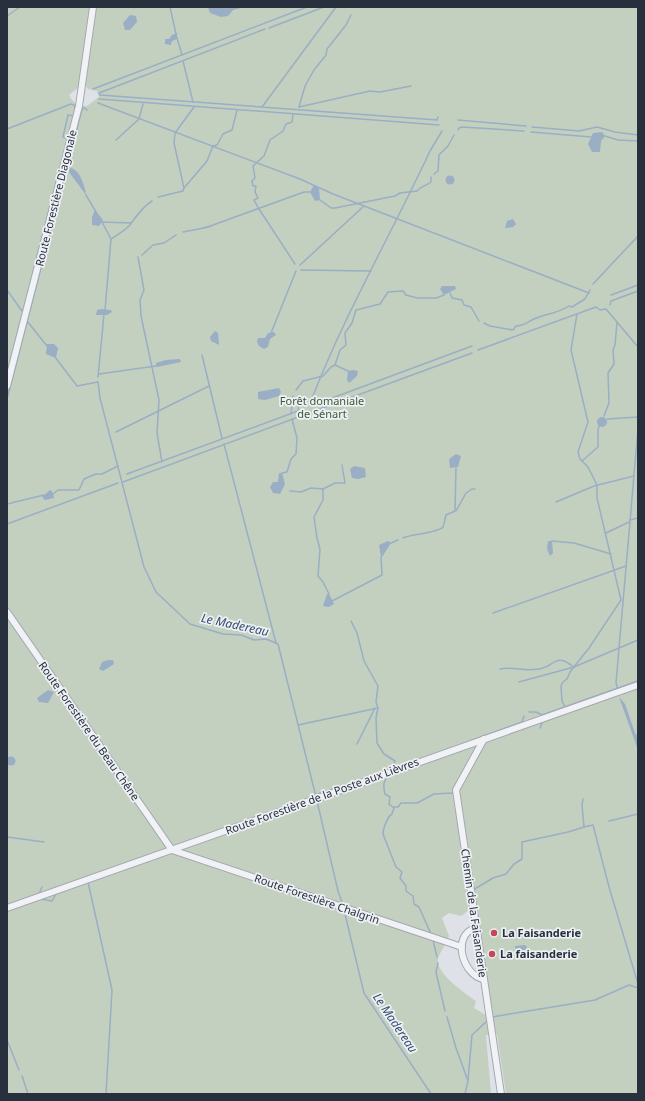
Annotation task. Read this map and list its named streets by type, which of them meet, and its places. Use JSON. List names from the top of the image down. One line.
{"streets":{"street":["Route Forestière Diagonale","Route Forestière du Beau Chêne","Route Forestière de la Poste aux Lièvres","Route Forestière Chalgrin","Chemin de la Faisanderie"]},"crossings":[["Route Forestière du Beau Chêne","Route Forestière de la Poste aux Lièvres"],["Route Forestière du Beau Chêne","Route Forestière Chalgrin"],["Route Forestière de la Poste aux Lièvres","Route Forestière Chalgrin"],["Route Forestière de la Poste aux Lièvres","Chemin de la Faisanderie"]],"water":["Le Madereau"],"parks":["Forêt domaniale de Sénart"],"places":["La Faisanderie","La faisanderie"]}
